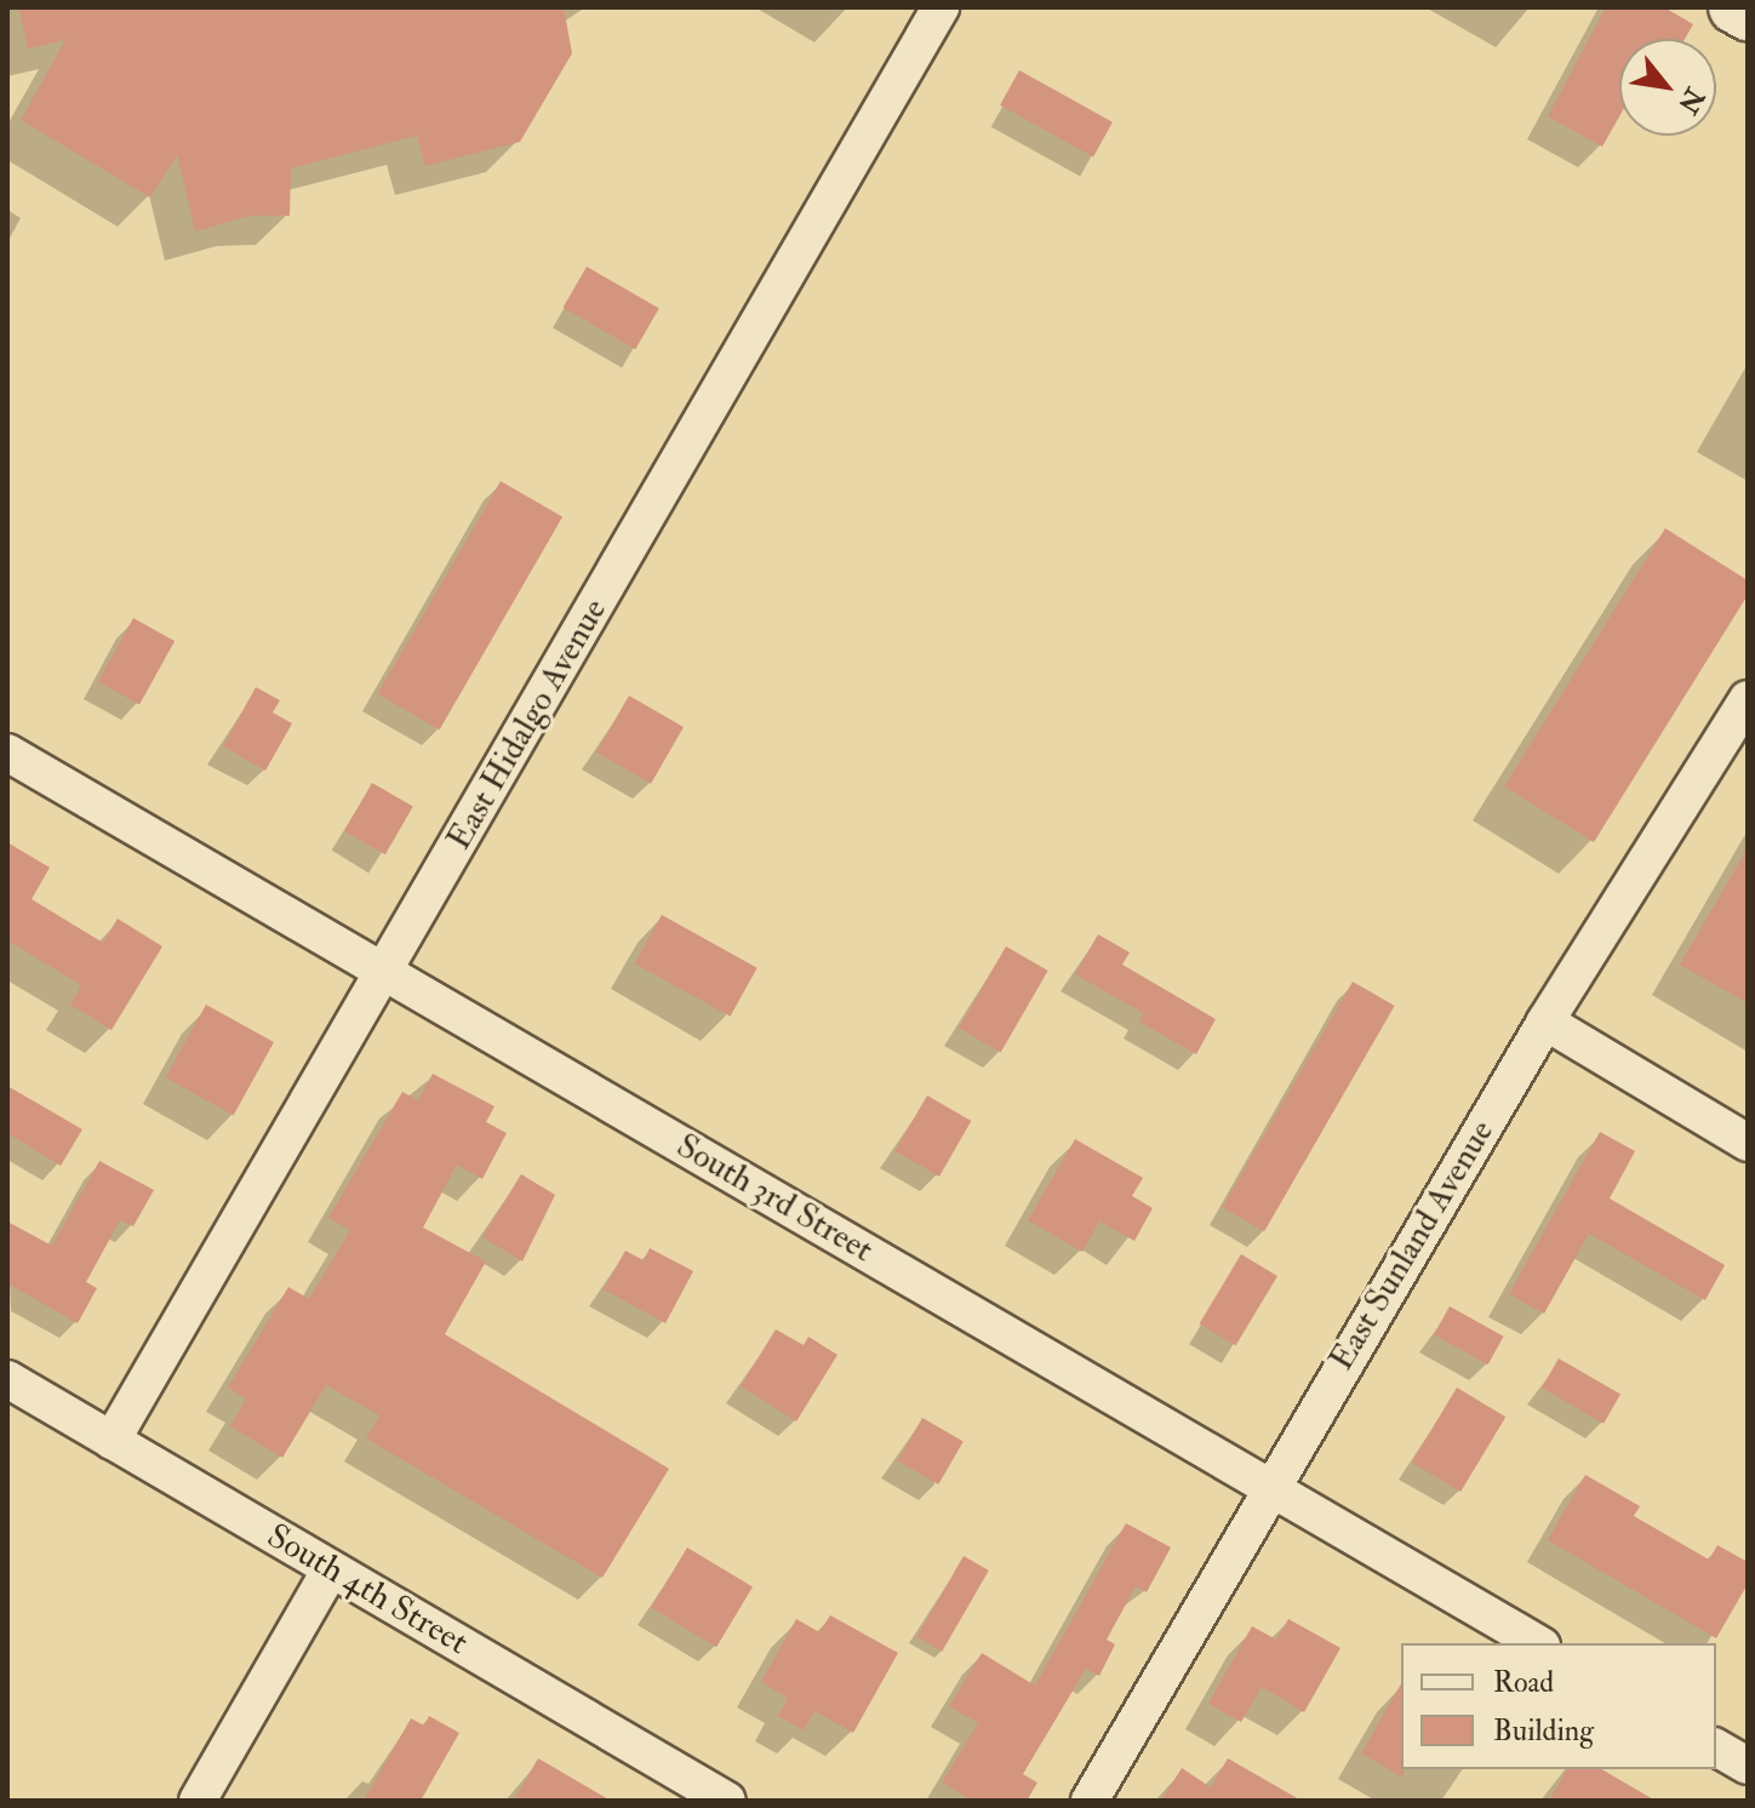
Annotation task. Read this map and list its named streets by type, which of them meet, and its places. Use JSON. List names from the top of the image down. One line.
{"streets":{"street":["East Hidalgo Avenue","South 3rd Street","East Sunland Avenue","South 4th Street"]},"crossings":[["East Hidalgo Avenue","South 3rd Street"],["East Hidalgo Avenue","South 4th Street"],["South 3rd Street","East Sunland Avenue"]],"legend":["Road","Building"],"north":"bottom right"}
